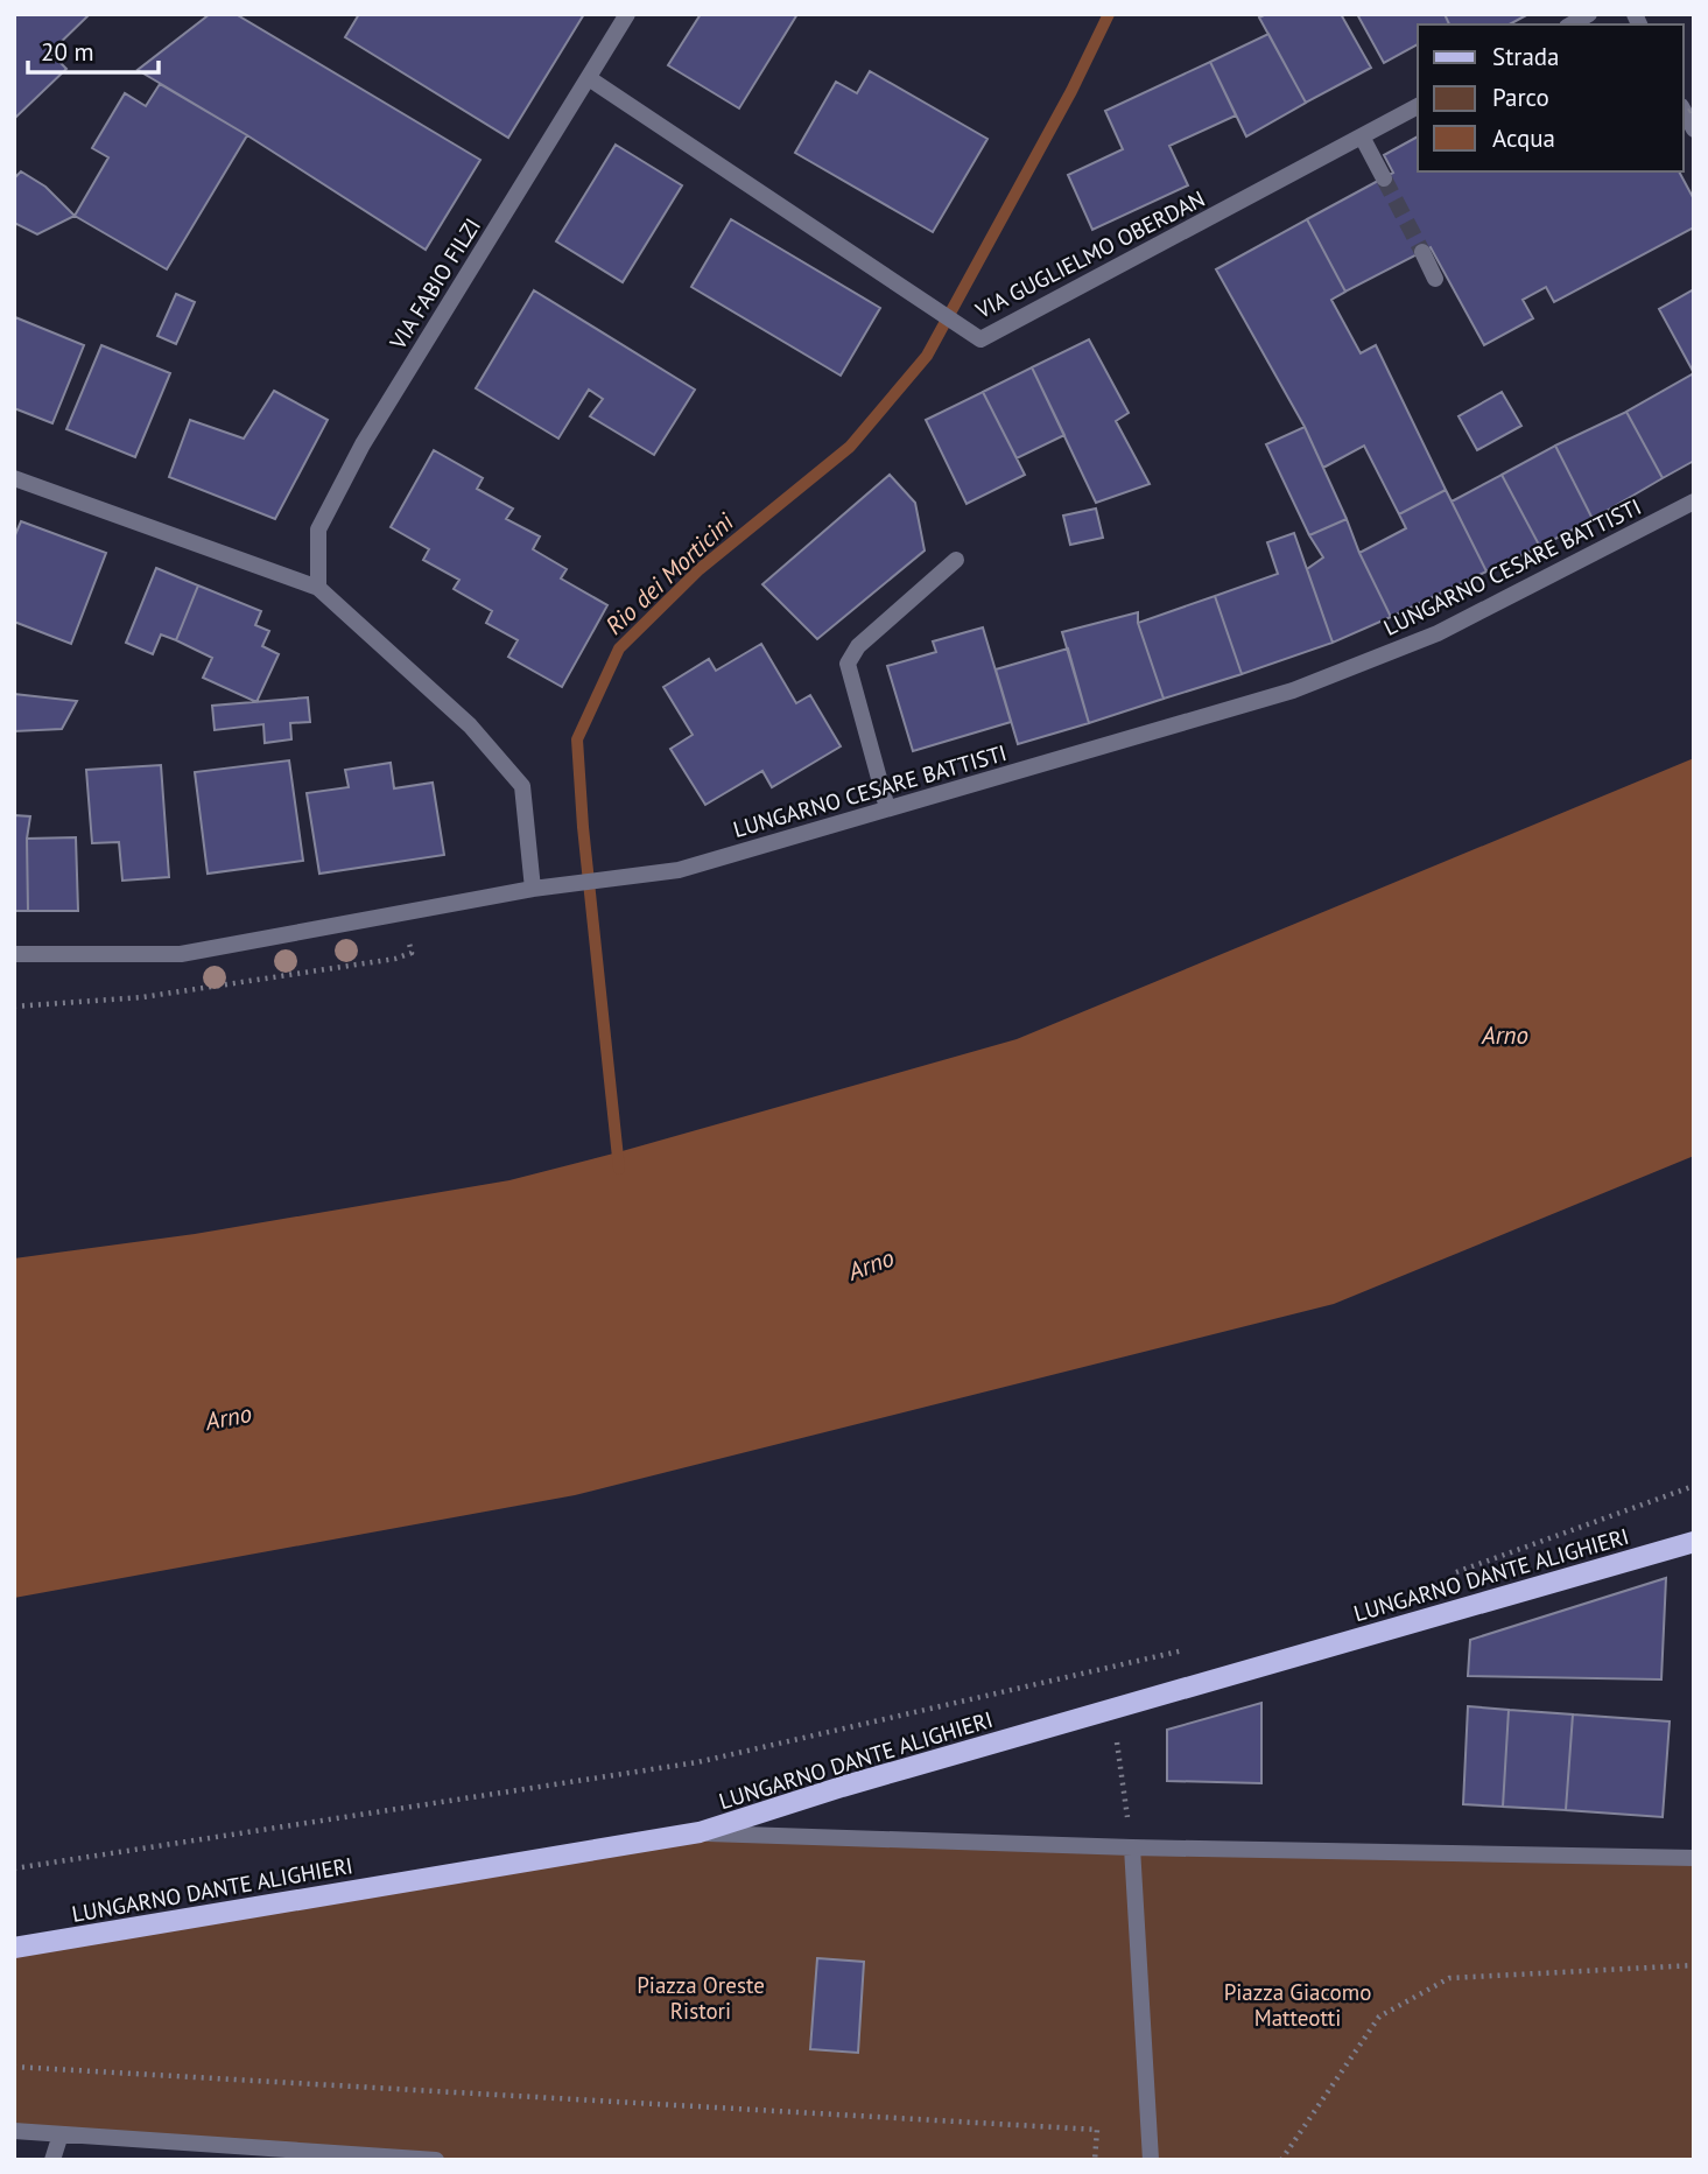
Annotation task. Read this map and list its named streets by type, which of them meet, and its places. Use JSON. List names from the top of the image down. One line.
{"streets":{"main road":["LUNGARNO DANTE ALIGHIERI"],"street":["VIA GUGLIELMO OBERDAN","VIA FABIO FILZI","LUNGARNO CESARE BATTISTI"]},"crossings":[["VIA GUGLIELMO OBERDAN","VIA FABIO FILZI"]],"water":["Rio dei Morticini","Arno"],"parks":["Piazza Oreste Ristori","Piazza Giacomo Matteotti"],"legend":["Strada","Parco","Acqua"],"scale_bar":"20 m"}
